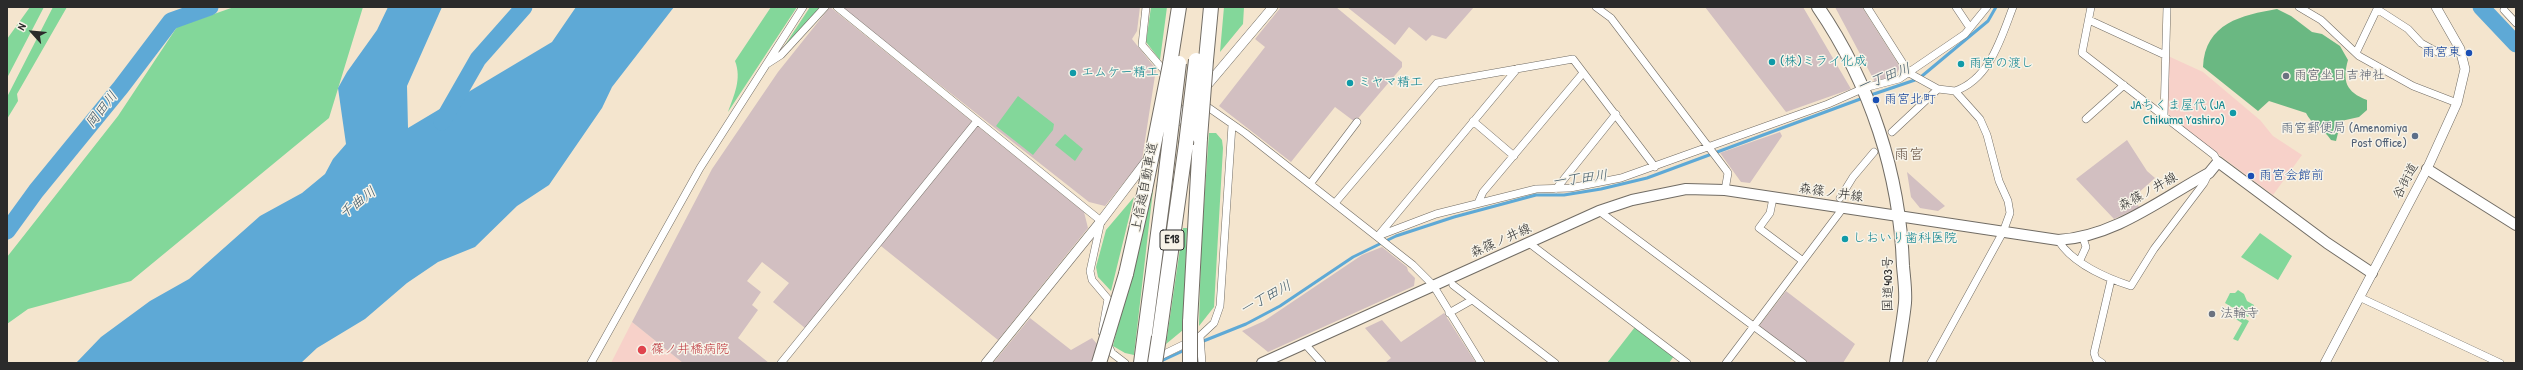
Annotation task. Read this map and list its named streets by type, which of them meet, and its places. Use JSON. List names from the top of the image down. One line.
{"streets":{"highway":["上信越自動車道","E18","国道403号"],"main road":["森篠ノ井線"],"street":["谷街道"]},"crossings":[["森篠ノ井線","国道403号"]],"districts":["雨宮"],"water":["一丁田川","岡田川","千曲川"],"places":["雨宮東","(株)ミライ化成","雨宮の渡し","エムケー精工","雨宮坐日吉神社","ミヤマ精工","雨宮北町","JAちくま屋代 (JA Chikuma Yashiro)","雨宮郵便局 (Amenomiya Post Office)","雨宮会館前","しおいり歯科医院","法輪寺","篠ノ井橋病院"],"north":"top left"}
